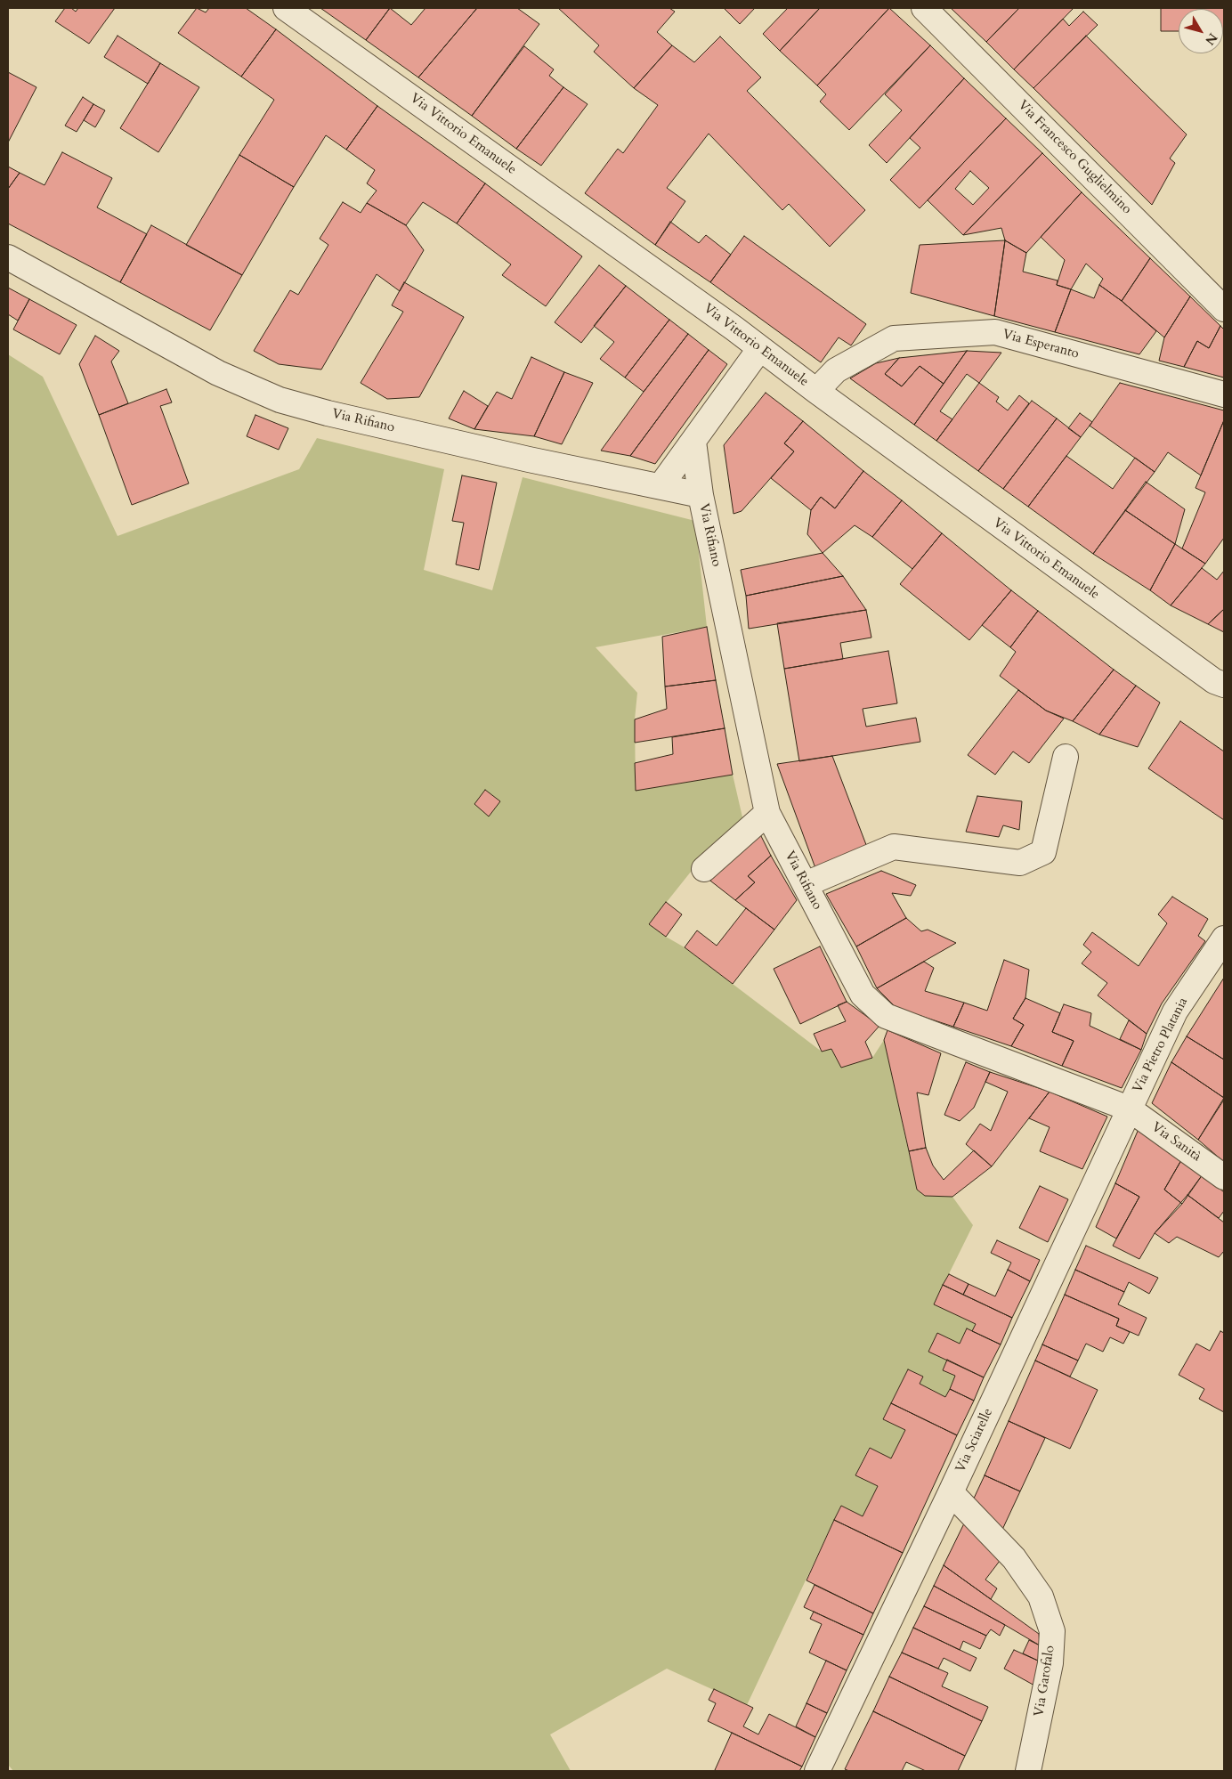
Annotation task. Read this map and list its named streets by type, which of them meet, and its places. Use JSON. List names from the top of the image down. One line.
{"streets":{"street":["Via Vittorio Emanuele","Via Francesco Guglielmino","Via Esperanto","Via Rifiano","Via Pietro Platania","Via Sanità","Via Sciarelle","Via Garofalo"]},"crossings":[["Via Vittorio Emanuele","Via Esperanto"],["Via Rifiano","Via Pietro Platania"],["Via Rifiano","Via Sanità"],["Via Rifiano","Via Sciarelle"],["Via Pietro Platania","Via Sanità"],["Via Pietro Platania","Via Sciarelle"],["Via Sanità","Via Sciarelle"],["Via Sciarelle","Via Garofalo"]],"north":"bottom right"}
